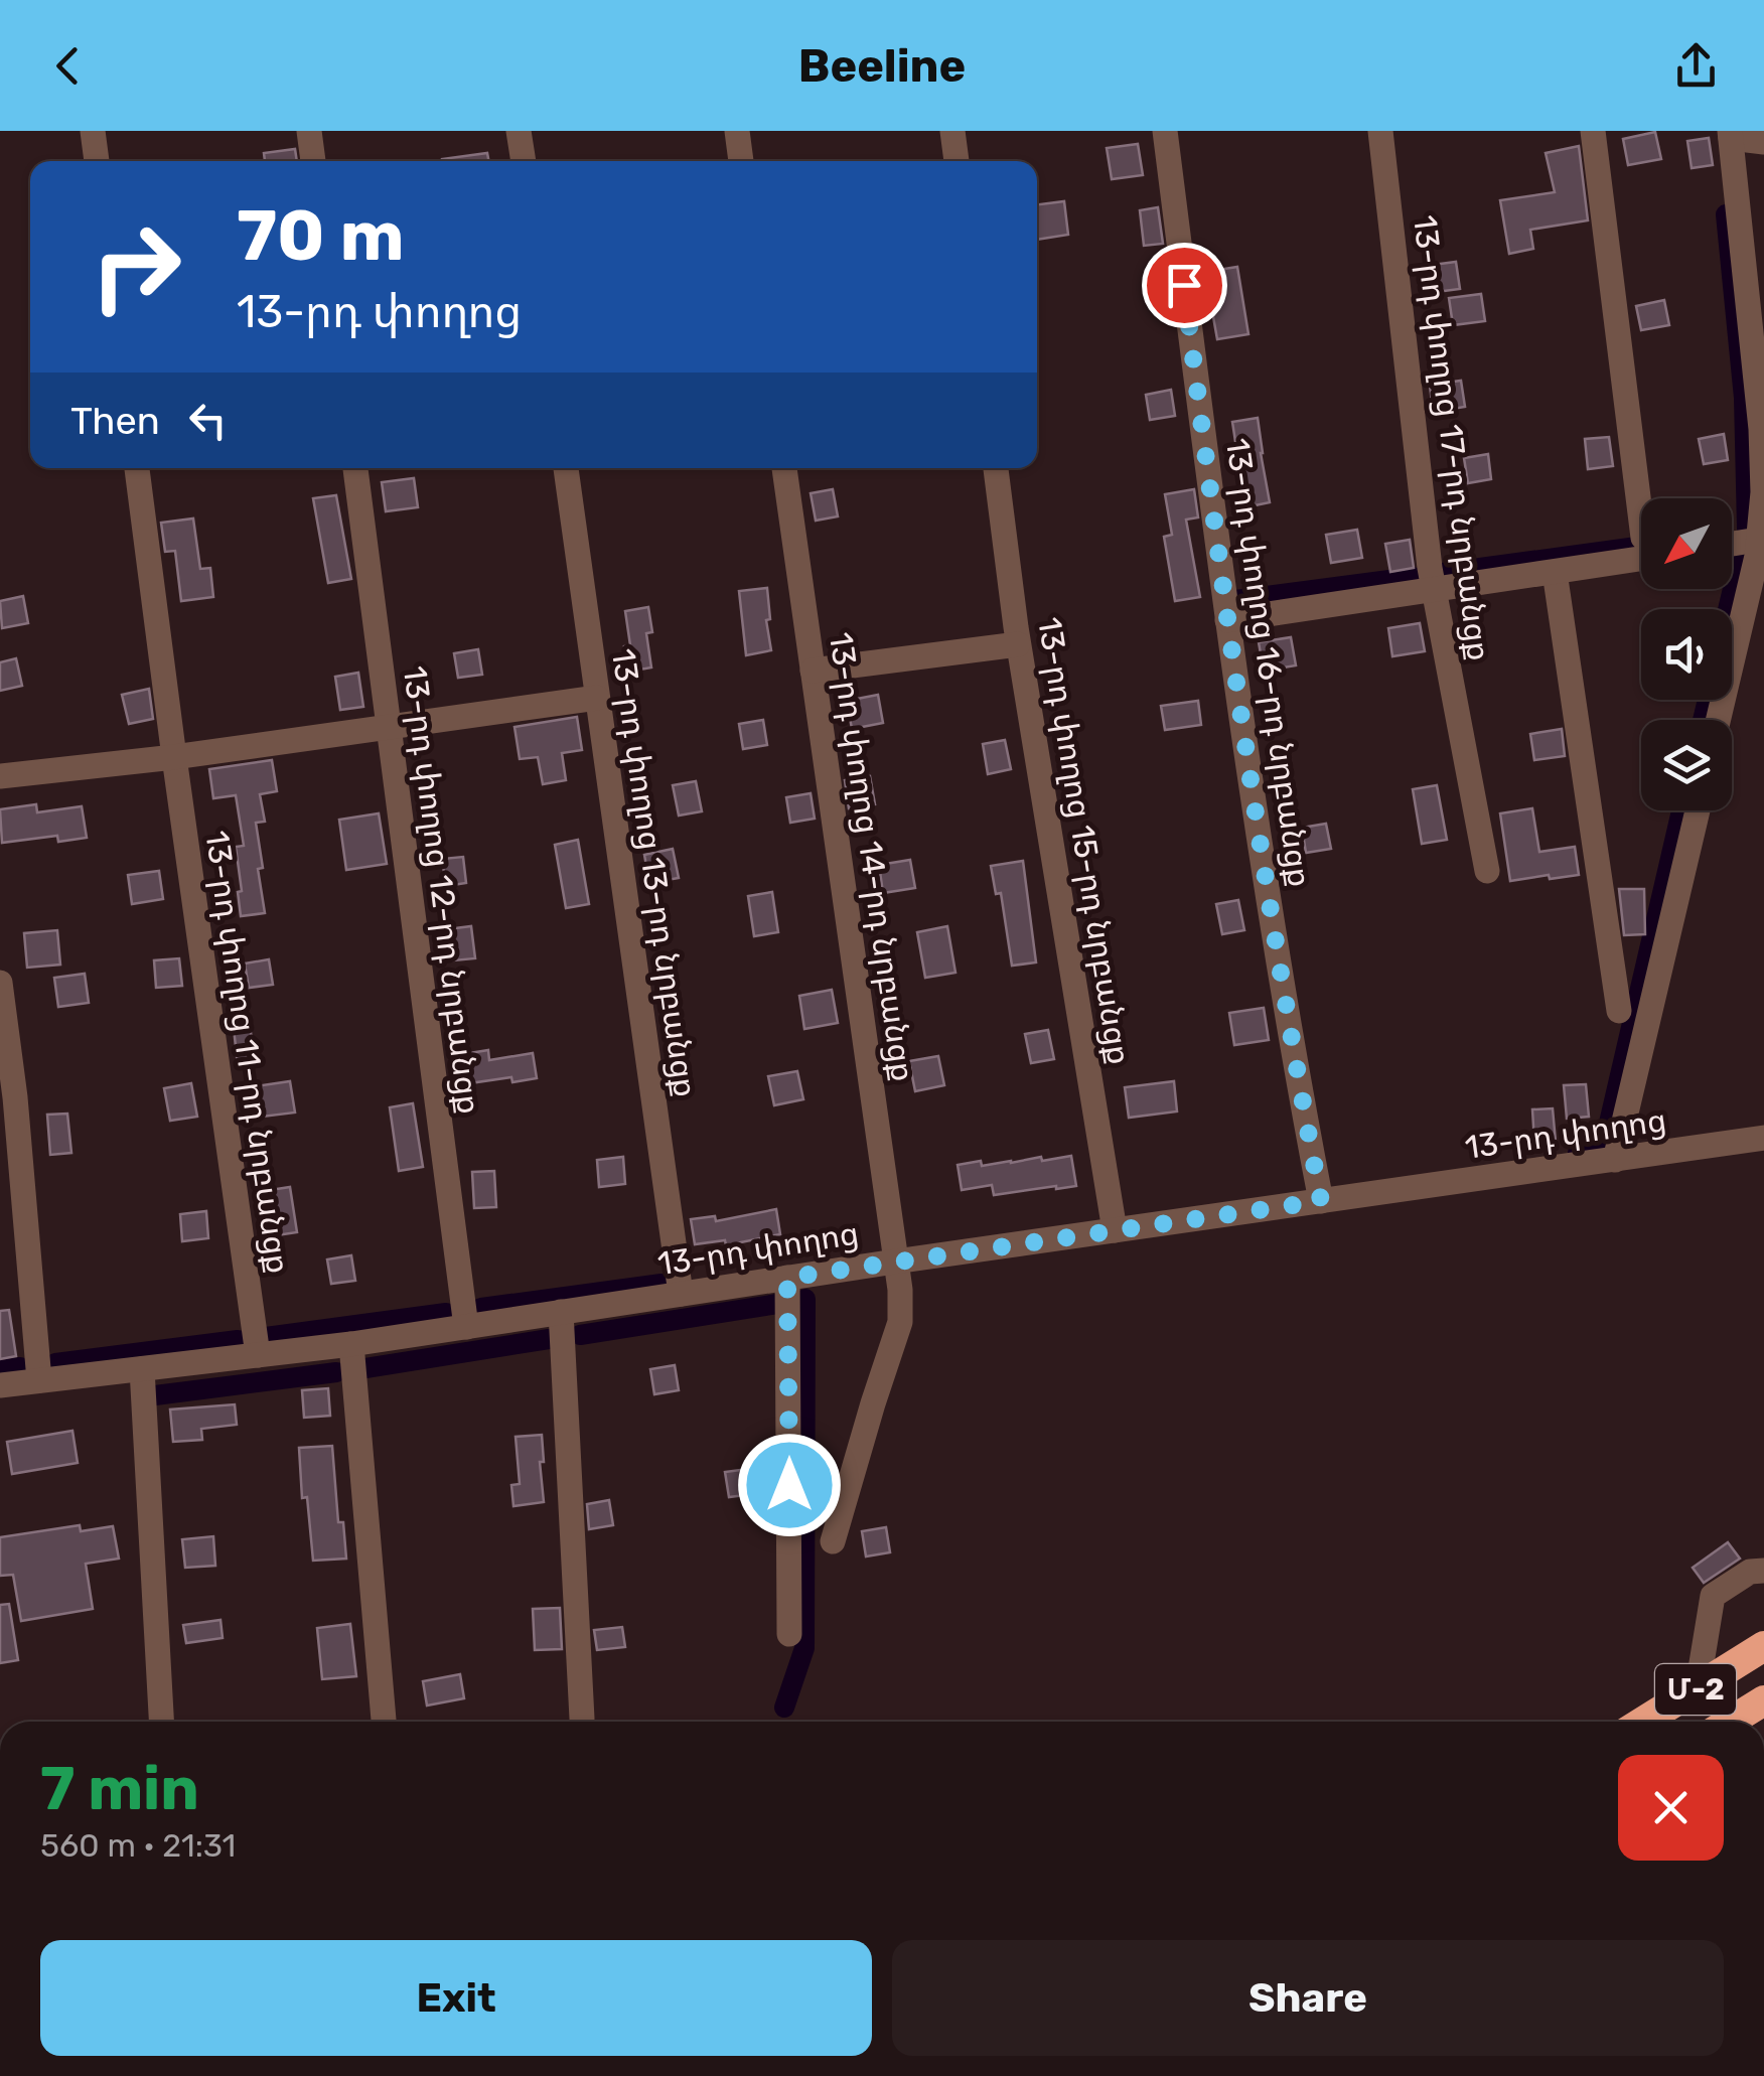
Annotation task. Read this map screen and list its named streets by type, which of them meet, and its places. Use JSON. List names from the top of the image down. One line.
{"streets":{"highway":["Մ-2"],"street":["13-րդ փողոց 17-րդ նրբանցք","13-րդ փողոց 16-րդ նրբանցք","13-րդ փողոց 15-րդ նրբանցք","13-րդ փողոց 14-րդ նրբանցք","13-րդ փողոց 13-րդ նրբանցք","13-րդ փողոց 12-րդ նրբանցք","13-րդ փողոց 11-րդ նրբանցք","13-րդ փողոց"]},"crossings":[["13-րդ փողոց 16-րդ նրբանցք","13-րդ փողոց"],["13-րդ փողոց 15-րդ նրբանցք","13-րդ փողոց"],["13-րդ փողոց 14-րդ նրբանցք","13-րդ փողոց"],["13-րդ փողոց 13-րդ նրբանցք","13-րդ փողոց"],["13-րդ փողոց 12-րդ նրբանցք","13-րդ փողոց"],["13-րդ փողոց 11-րդ նրբանցք","13-րդ փողոց"]],"north":"bottom left","page":{"header":"Beeline","turn":["70 m","13-րդ փողոց"],"then":"Then","heading":["7 min","560 m · 21:31"],"buttons":["Exit","Share"]}}
